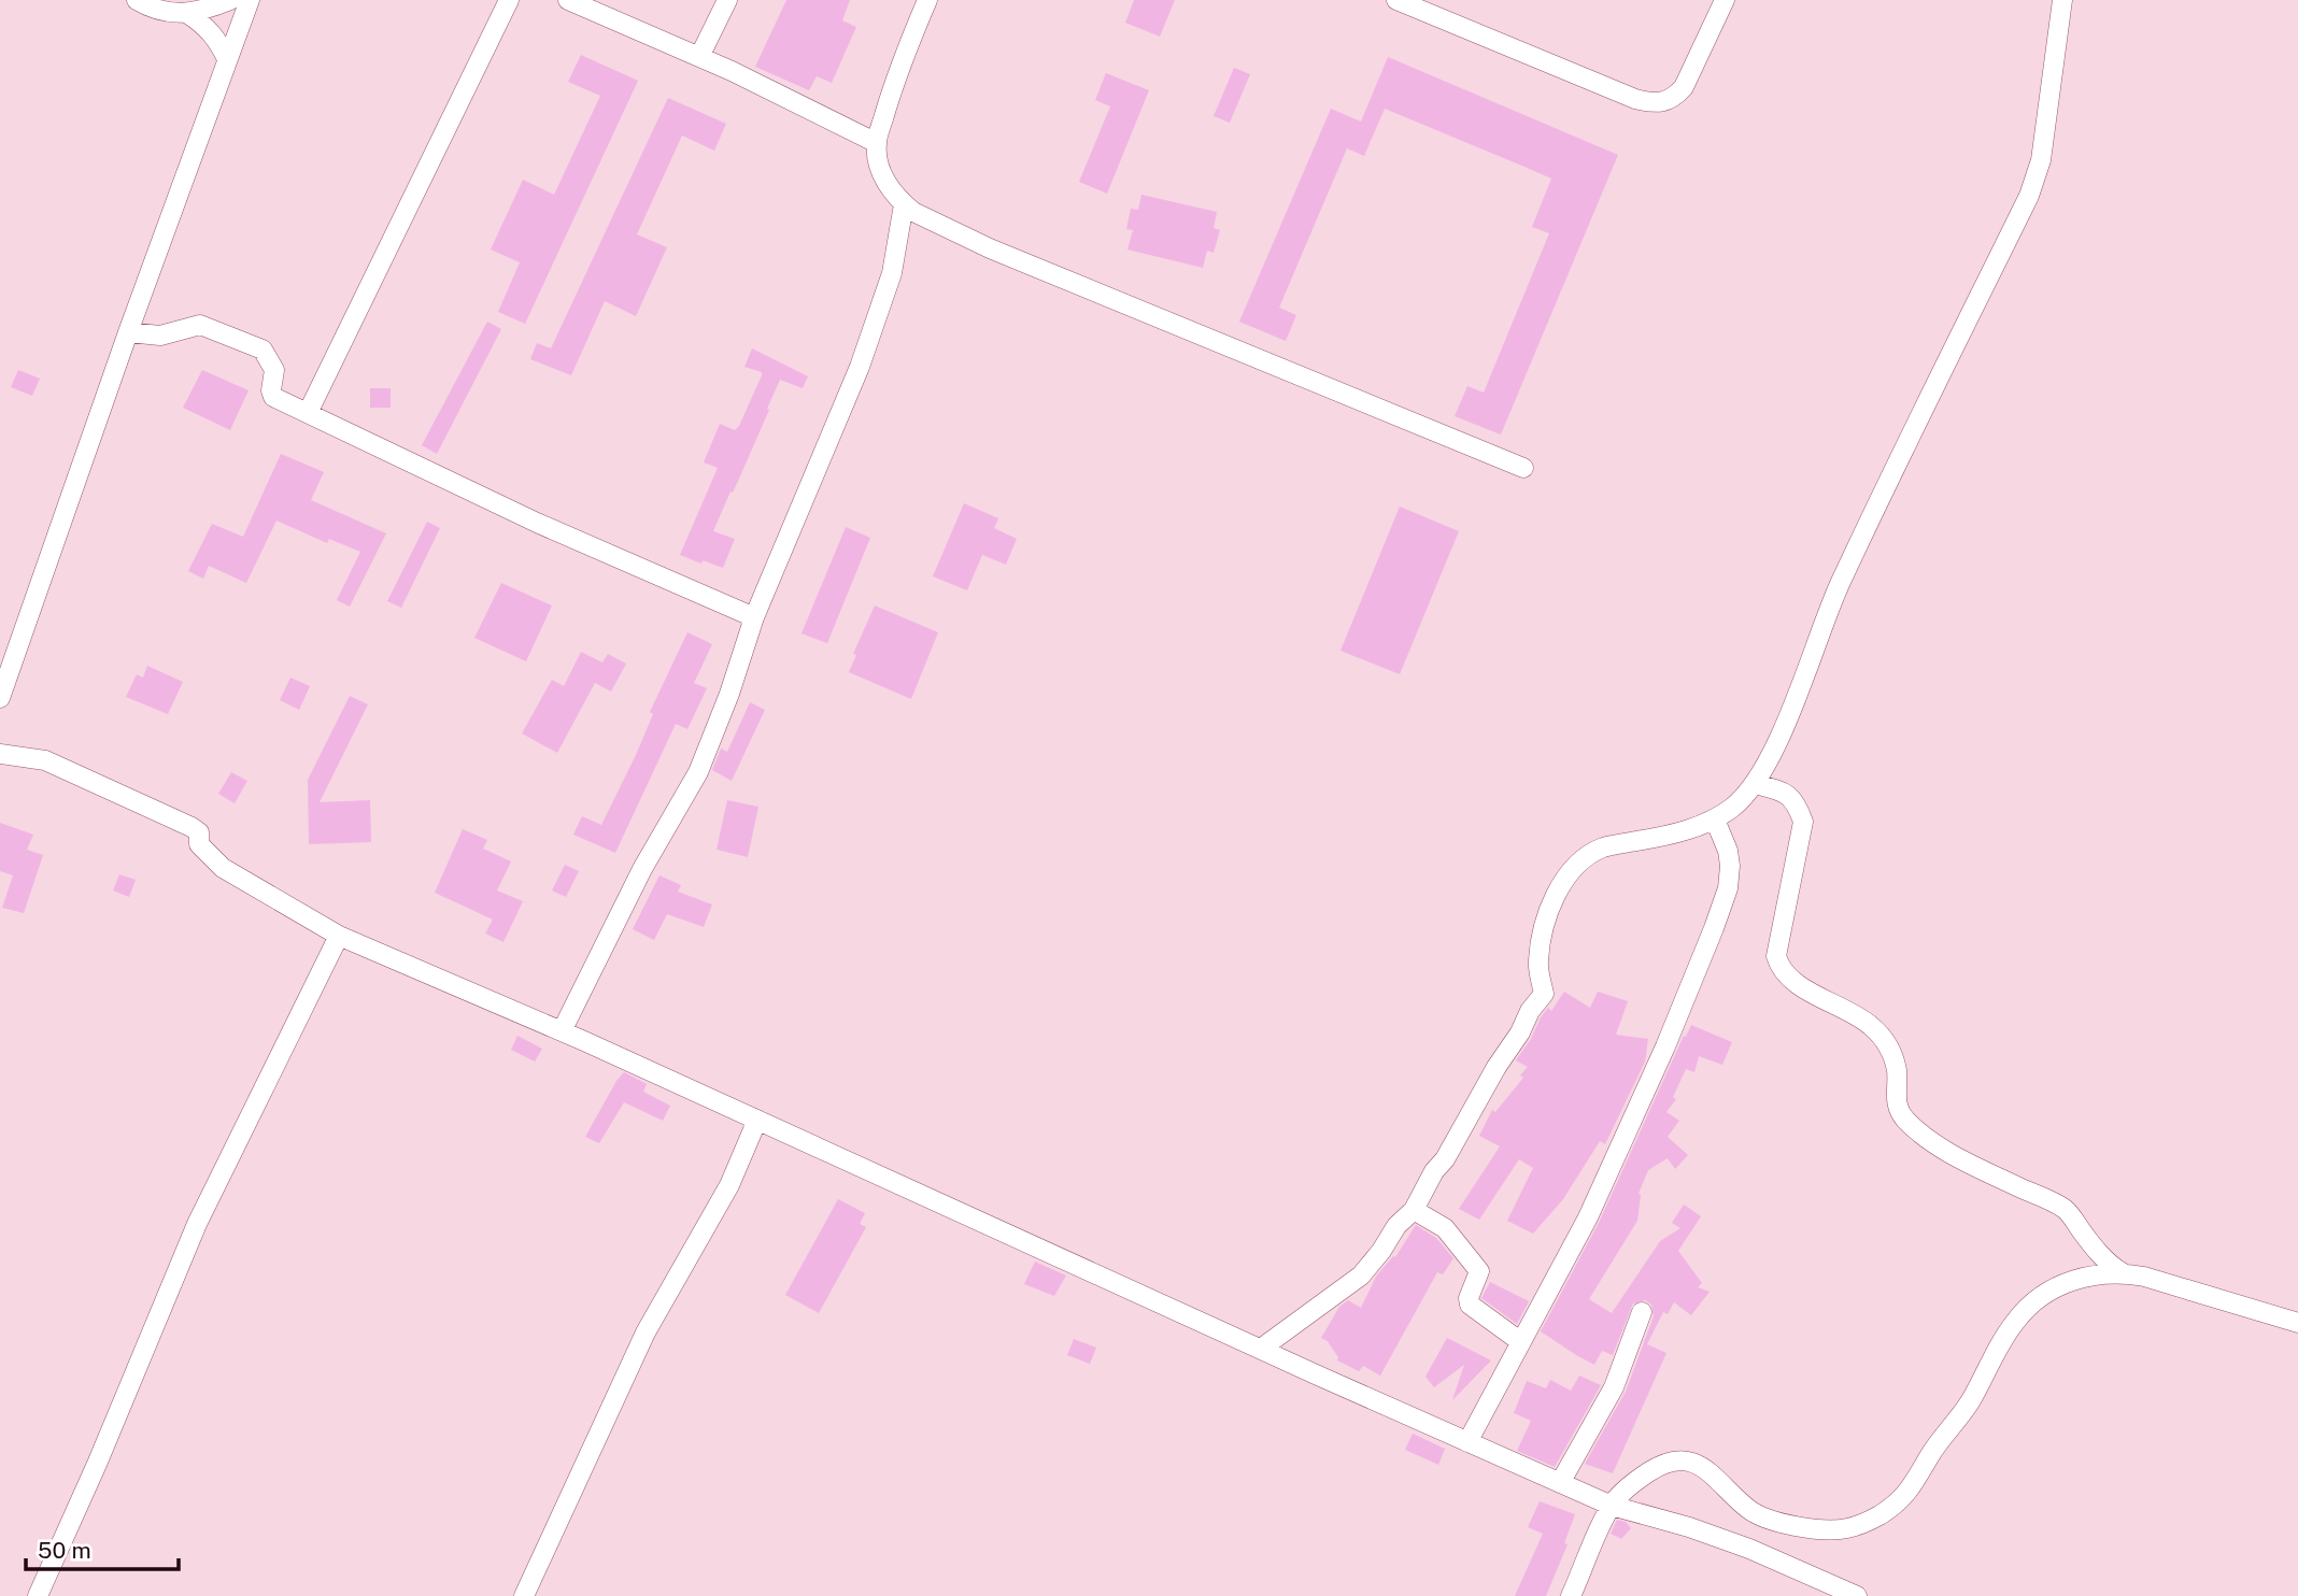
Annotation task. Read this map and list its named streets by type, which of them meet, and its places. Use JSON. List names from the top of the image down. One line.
{"scale_bar":"50 m"}
